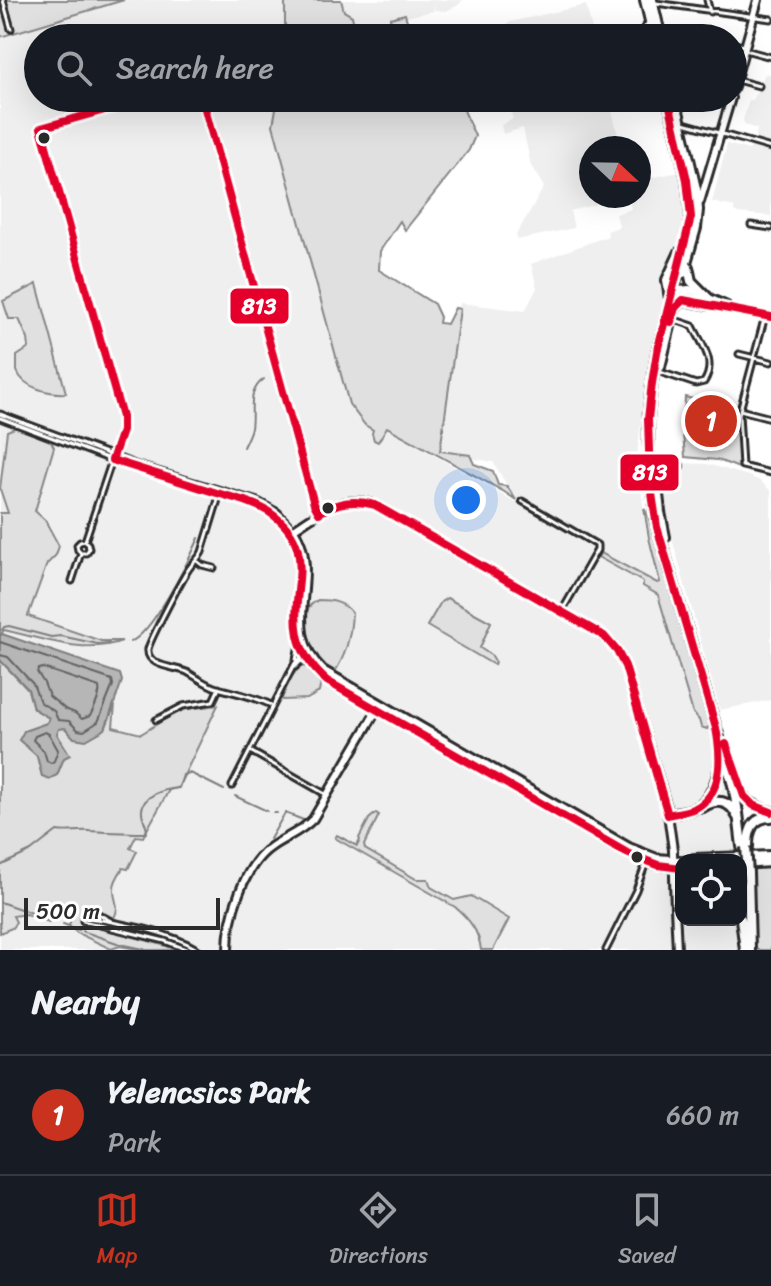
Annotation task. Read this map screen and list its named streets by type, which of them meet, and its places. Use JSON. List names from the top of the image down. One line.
{"lines":["transit line 813"],"scale_bar":"500 m","north":"right","page":{"search":"Search here","pins":"1","scale":"500 m","heading":"Nearby","list":[{"mark":"1","name":"Yelencsics Park","note":"Park","value":"660 m"}],"nav":["Map","Directions","Saved"]}}
